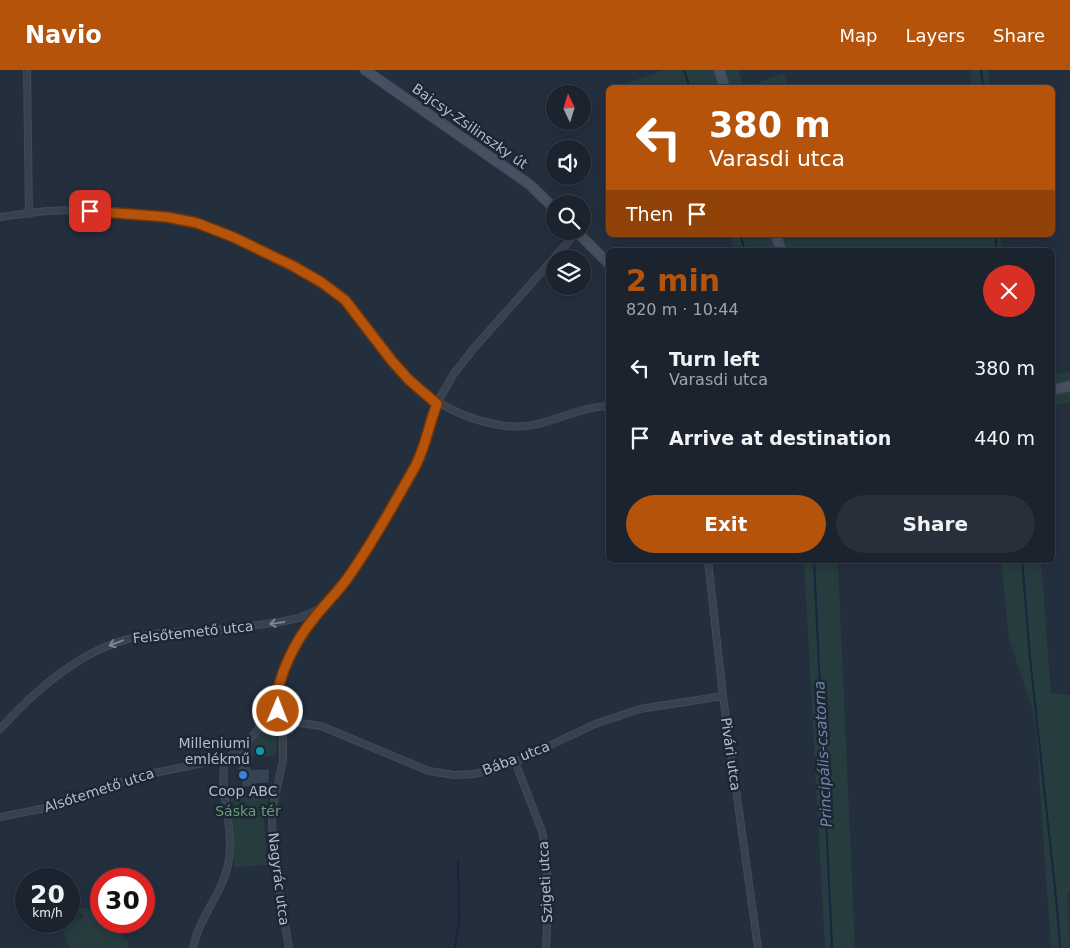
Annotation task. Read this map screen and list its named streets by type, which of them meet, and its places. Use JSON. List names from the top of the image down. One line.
{"streets":{"street":["Bajcsy-Zsilinszky út","Felsőtemető utca","Pivári utca","Bába utca","Alsótemető utca","Nagyrác utca","Szigeti utca"]},"crossings":[["Pivári utca","Bába utca"],["Bába utca","Nagyrác utca"],["Bába utca","Szigeti utca"]],"one_way":["Felsőtemető utca"],"water":["Principális-csatorna"],"parks":["Sáska tér"],"places":["Milleniumi emlékmű","Coop ABC"],"north":"top","page":{"header":"Navio","nav":["Map","Layers","Share"],"turn":["380 m","Varasdi utca"],"then":"Then","heading":["2 min","820 m · 10:44"],"list":[{"name":"Turn left","note":"Varasdi utca","value":"380 m"},{"name":"Arrive at destination","value":"440 m"}],"buttons":["Exit","Share"],"speed":"20 km/h","limit":"30"}}
